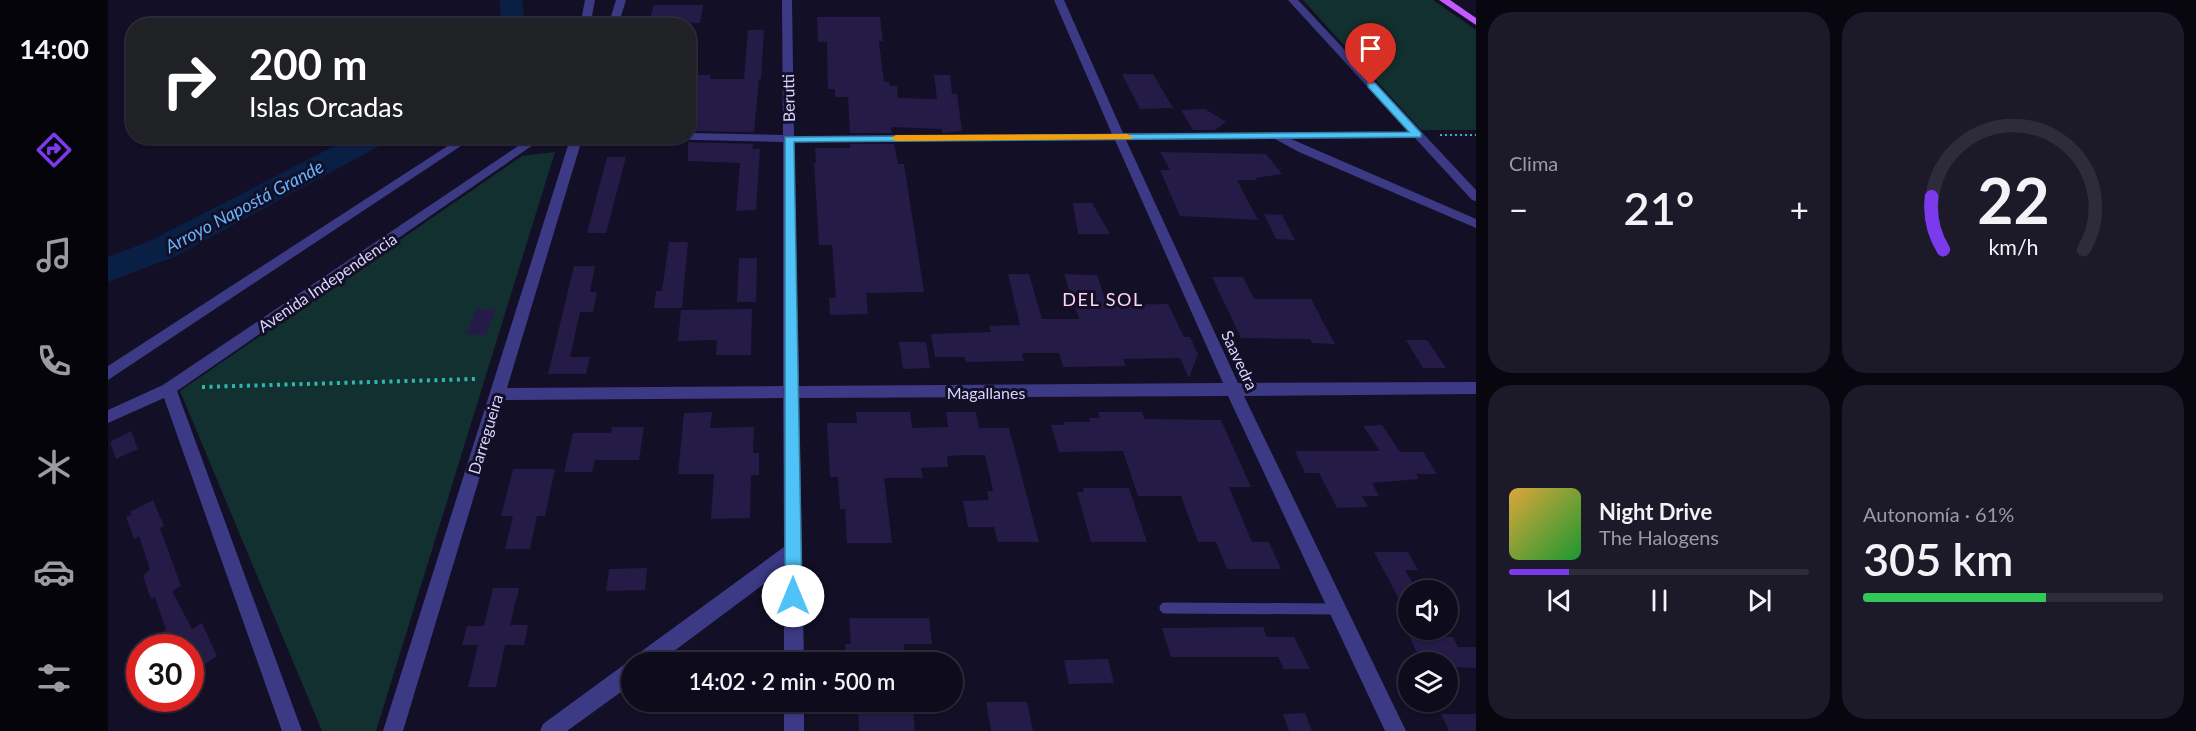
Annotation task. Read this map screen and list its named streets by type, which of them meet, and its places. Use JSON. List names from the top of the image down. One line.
{"streets":{"street":["Berutti","Avenida Independencia","Saavedra","Magallanes","Darregueira"]},"crossings":[["Berutti","Magallanes"],["Saavedra","Magallanes"],["Magallanes","Darregueira"]],"districts":["DEL SOL"],"water":["Arroyo Napostá Grande"],"page":{"tabs":"14:00","tile":["Clima",["Autonomía · 61%","305 km"]],"turn":["200 m","Islas Orcadas"],"heat":["−","21°","+"],"song":["Night Drive","The Halogens"],"limit":"30","trip":"14:02 · 2 min · 500 m","gauge":["22","km/h"]}}
